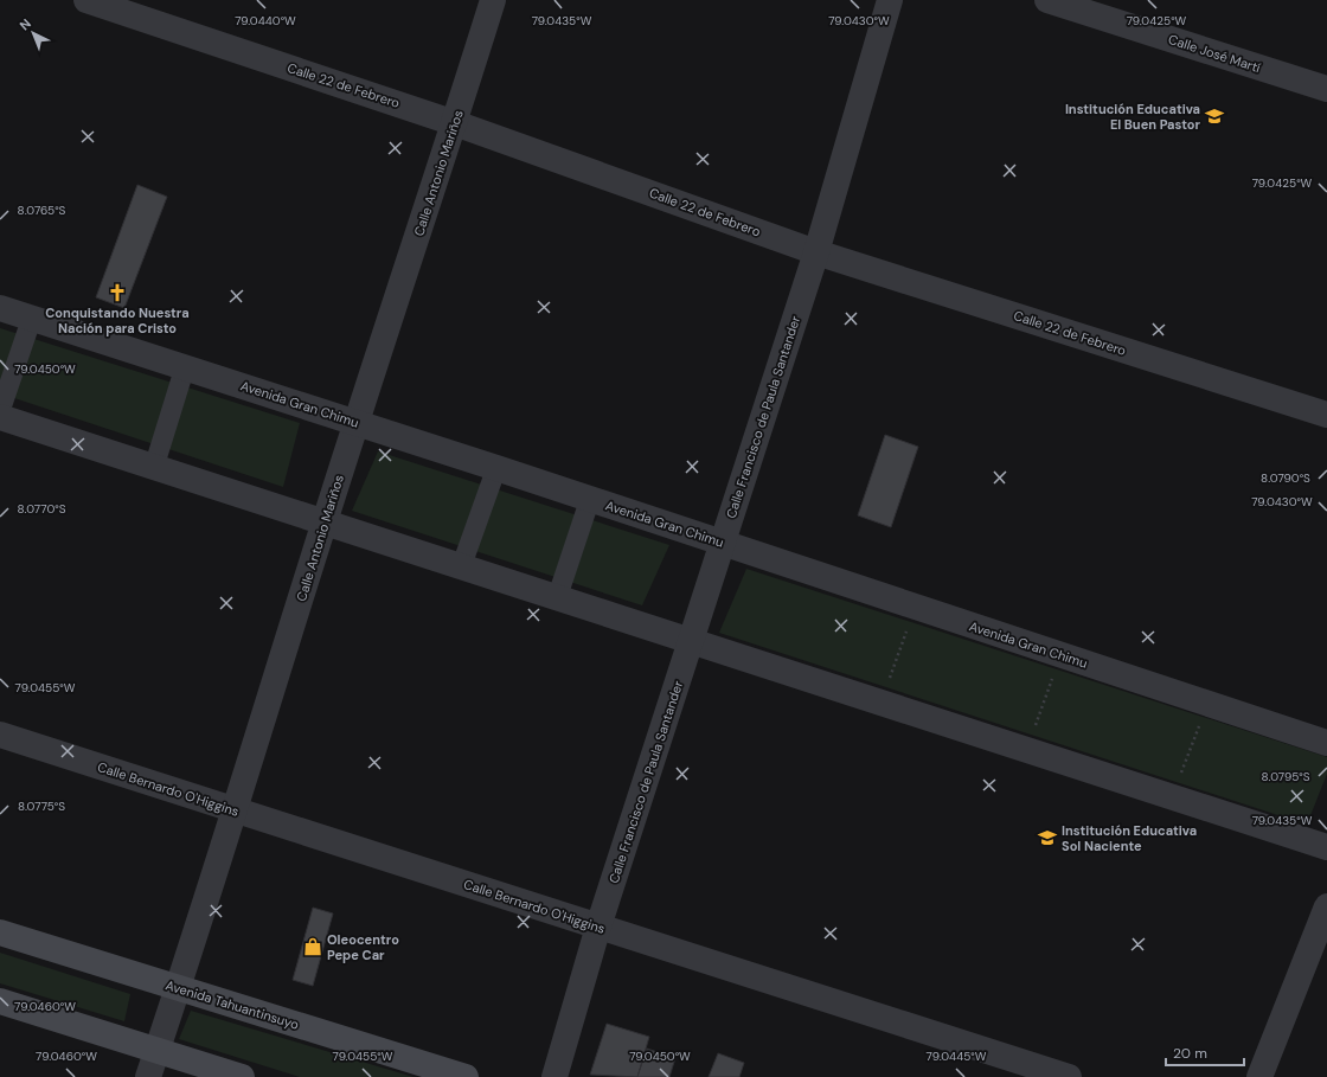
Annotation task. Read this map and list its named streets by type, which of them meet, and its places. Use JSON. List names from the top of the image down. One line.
{"streets":{"main road":["Avenida Tahuantinsuyo"],"street":["Calle José Martí","Calle 22 de Febrero","Calle Antonio Mariños","Avenida Gran Chimu","Calle Francisco de Paula Santander","Calle Bernardo O'Higgins"]},"crossings":[["Calle 22 de Febrero","Calle Antonio Mariños"],["Calle 22 de Febrero","Calle Francisco de Paula Santander"],["Calle Antonio Mariños","Avenida Gran Chimu"],["Calle Antonio Mariños","Calle Bernardo O'Higgins"],["Calle Antonio Mariños","Avenida Tahuantinsuyo"],["Avenida Gran Chimu","Calle Francisco de Paula Santander"],["Calle Francisco de Paula Santander","Calle Bernardo O'Higgins"]],"places":{"school or university":["Institución Educativa El Buen Pastor","Institución Educativa Sol Naciente"],"church":["Conquistando Nuestra Nación para Cristo"],"shop":["Oleocentro Pepe Car"]},"scale_bar":"20 m","north":"top left","coordinates":["79.0440°W","79.0435°W","79.0430°W","79.0425°W","8.0765°S","79.0450°W","8.0790°S","8.0770°S","79.0455°W","8.0795°S","8.0775°S","79.0460°W","79.0445°W"]}
